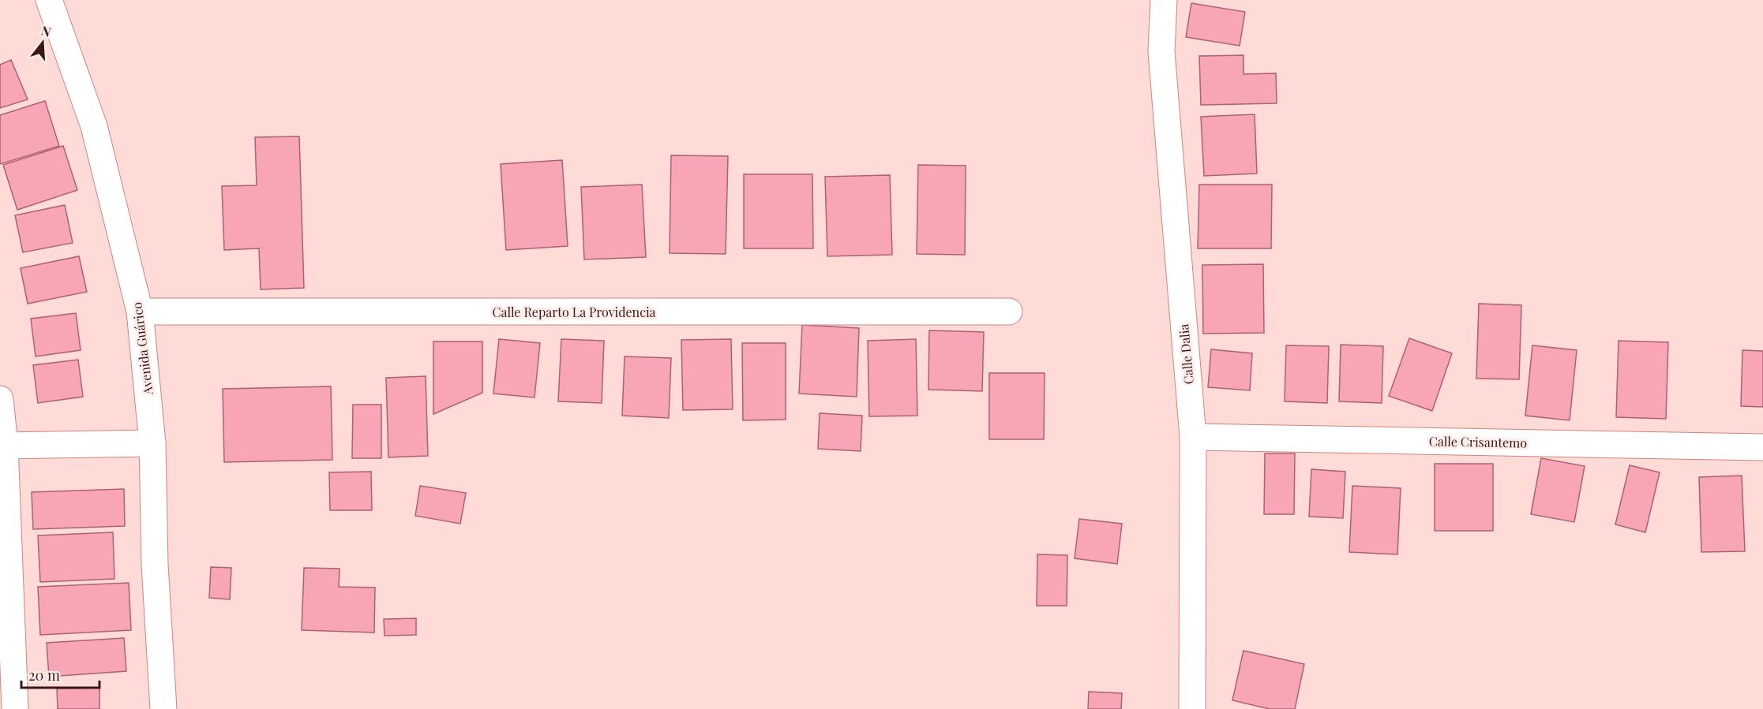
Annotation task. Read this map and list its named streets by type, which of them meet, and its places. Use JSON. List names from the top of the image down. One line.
{"streets":{"street":["Calle Reparto La Providencia","Avenida Guárico","Calle Dalia","Calle Crisantemo"]},"crossings":[["Calle Reparto La Providencia","Avenida Guárico"],["Calle Dalia","Calle Crisantemo"]],"scale_bar":"20 m","north":"top"}
